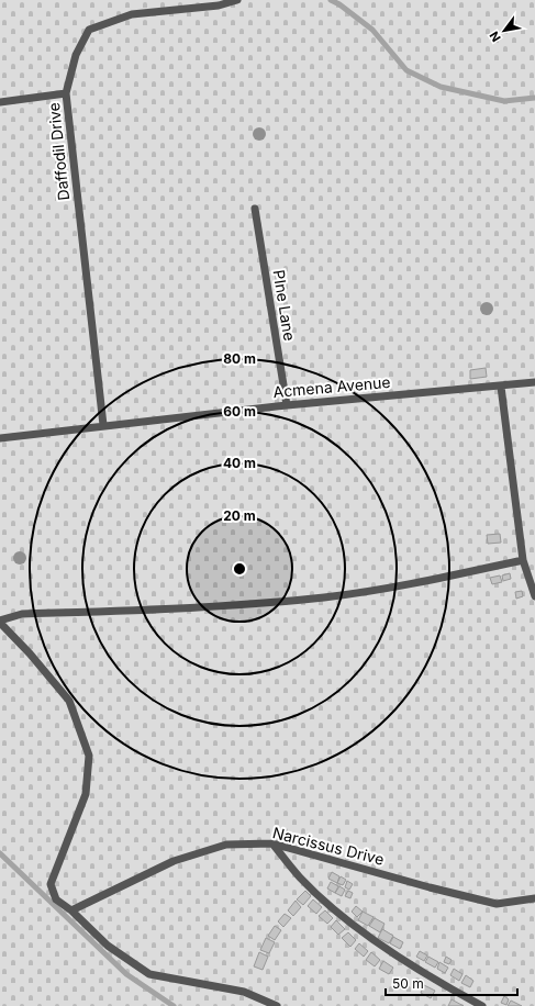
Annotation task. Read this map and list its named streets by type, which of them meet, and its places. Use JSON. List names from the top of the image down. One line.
{"streets":{"lane":["Daffodil Drive","PIne Lane","Acmena Avenue","Narcissus Drive"]},"crossings":[["Daffodil Drive","Acmena Avenue"],["PIne Lane","Acmena Avenue"]],"scale_bar":"50 m","north":"bottom left","rings":["80 m","60 m","40 m","20 m"]}
